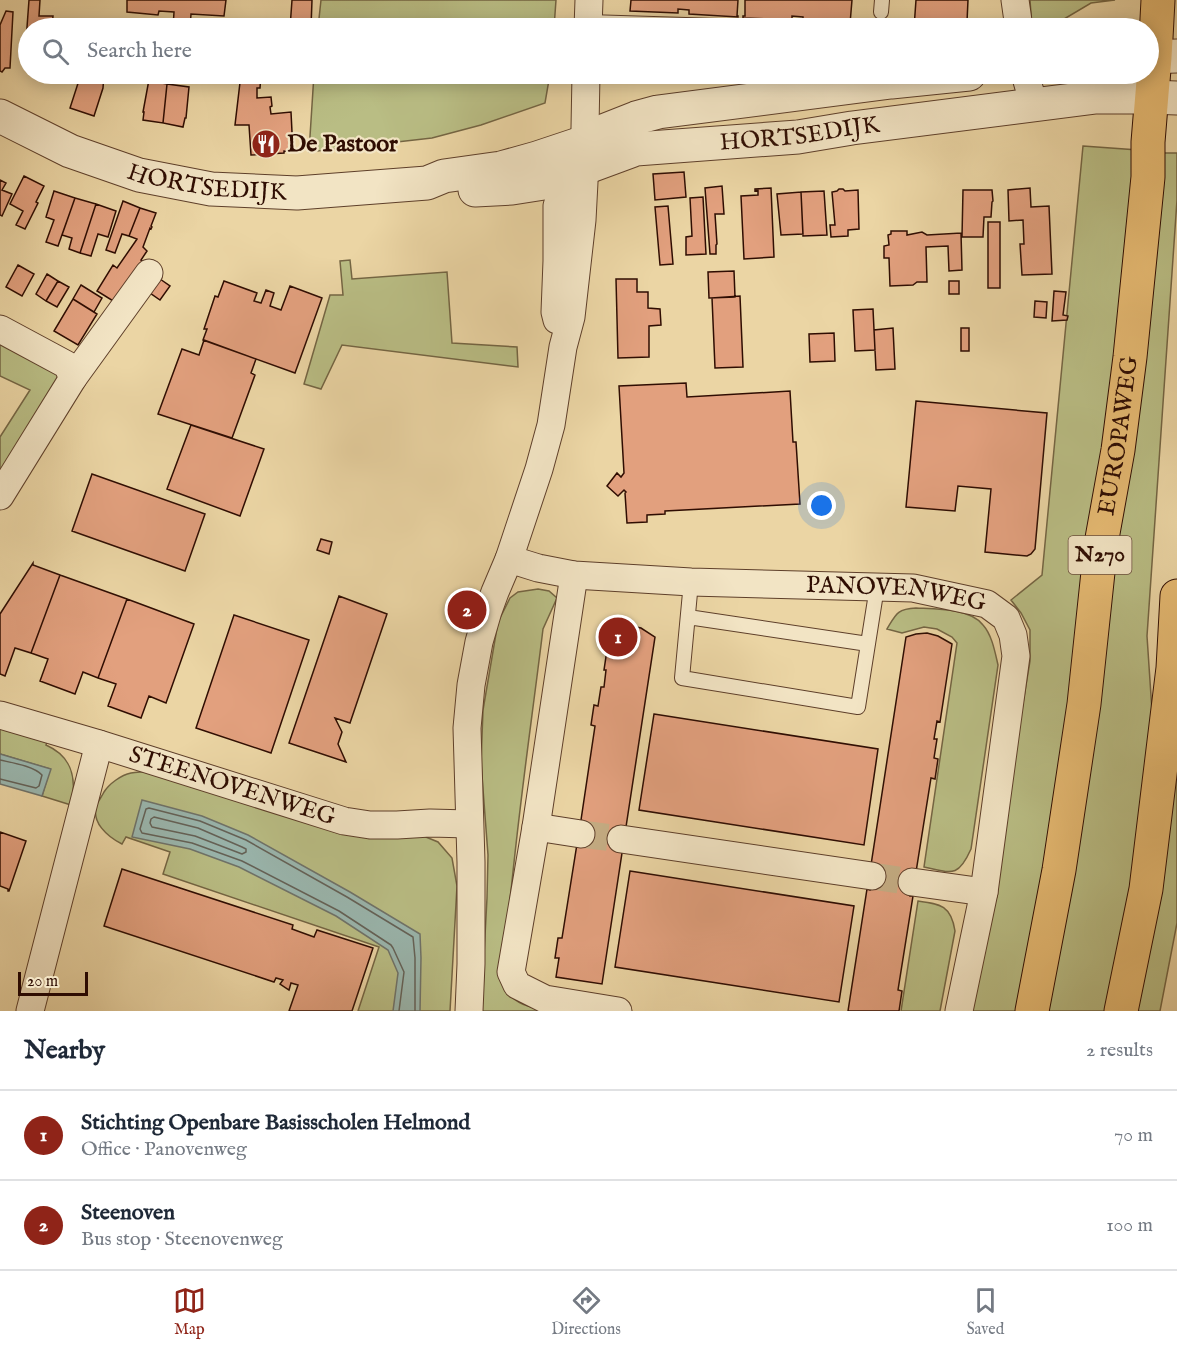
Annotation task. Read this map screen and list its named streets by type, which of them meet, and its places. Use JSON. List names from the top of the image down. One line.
{"streets":{"main road":["EUROPAWEG","N270"],"street":["HORTSEDIJK","PANOVENWEG","STEENOVENWEG"]},"crossings":[["HORTSEDIJK","EUROPAWEG"]],"places":{"restaurant":["De Pastoor"]},"scale_bar":"20 m","page":{"search":"Search here","pins":["2","1"],"scale":"20 m","heading":["Nearby","2 results"],"list":[{"mark":"1","name":"Stichting Openbare Basisscholen Helmond","note":"Office · Panovenweg","value":"70 m"},{"mark":"2","name":"Steenoven","note":"Bus stop · Steenovenweg","value":"100 m"}],"nav":["Map","Directions","Saved"]}}
